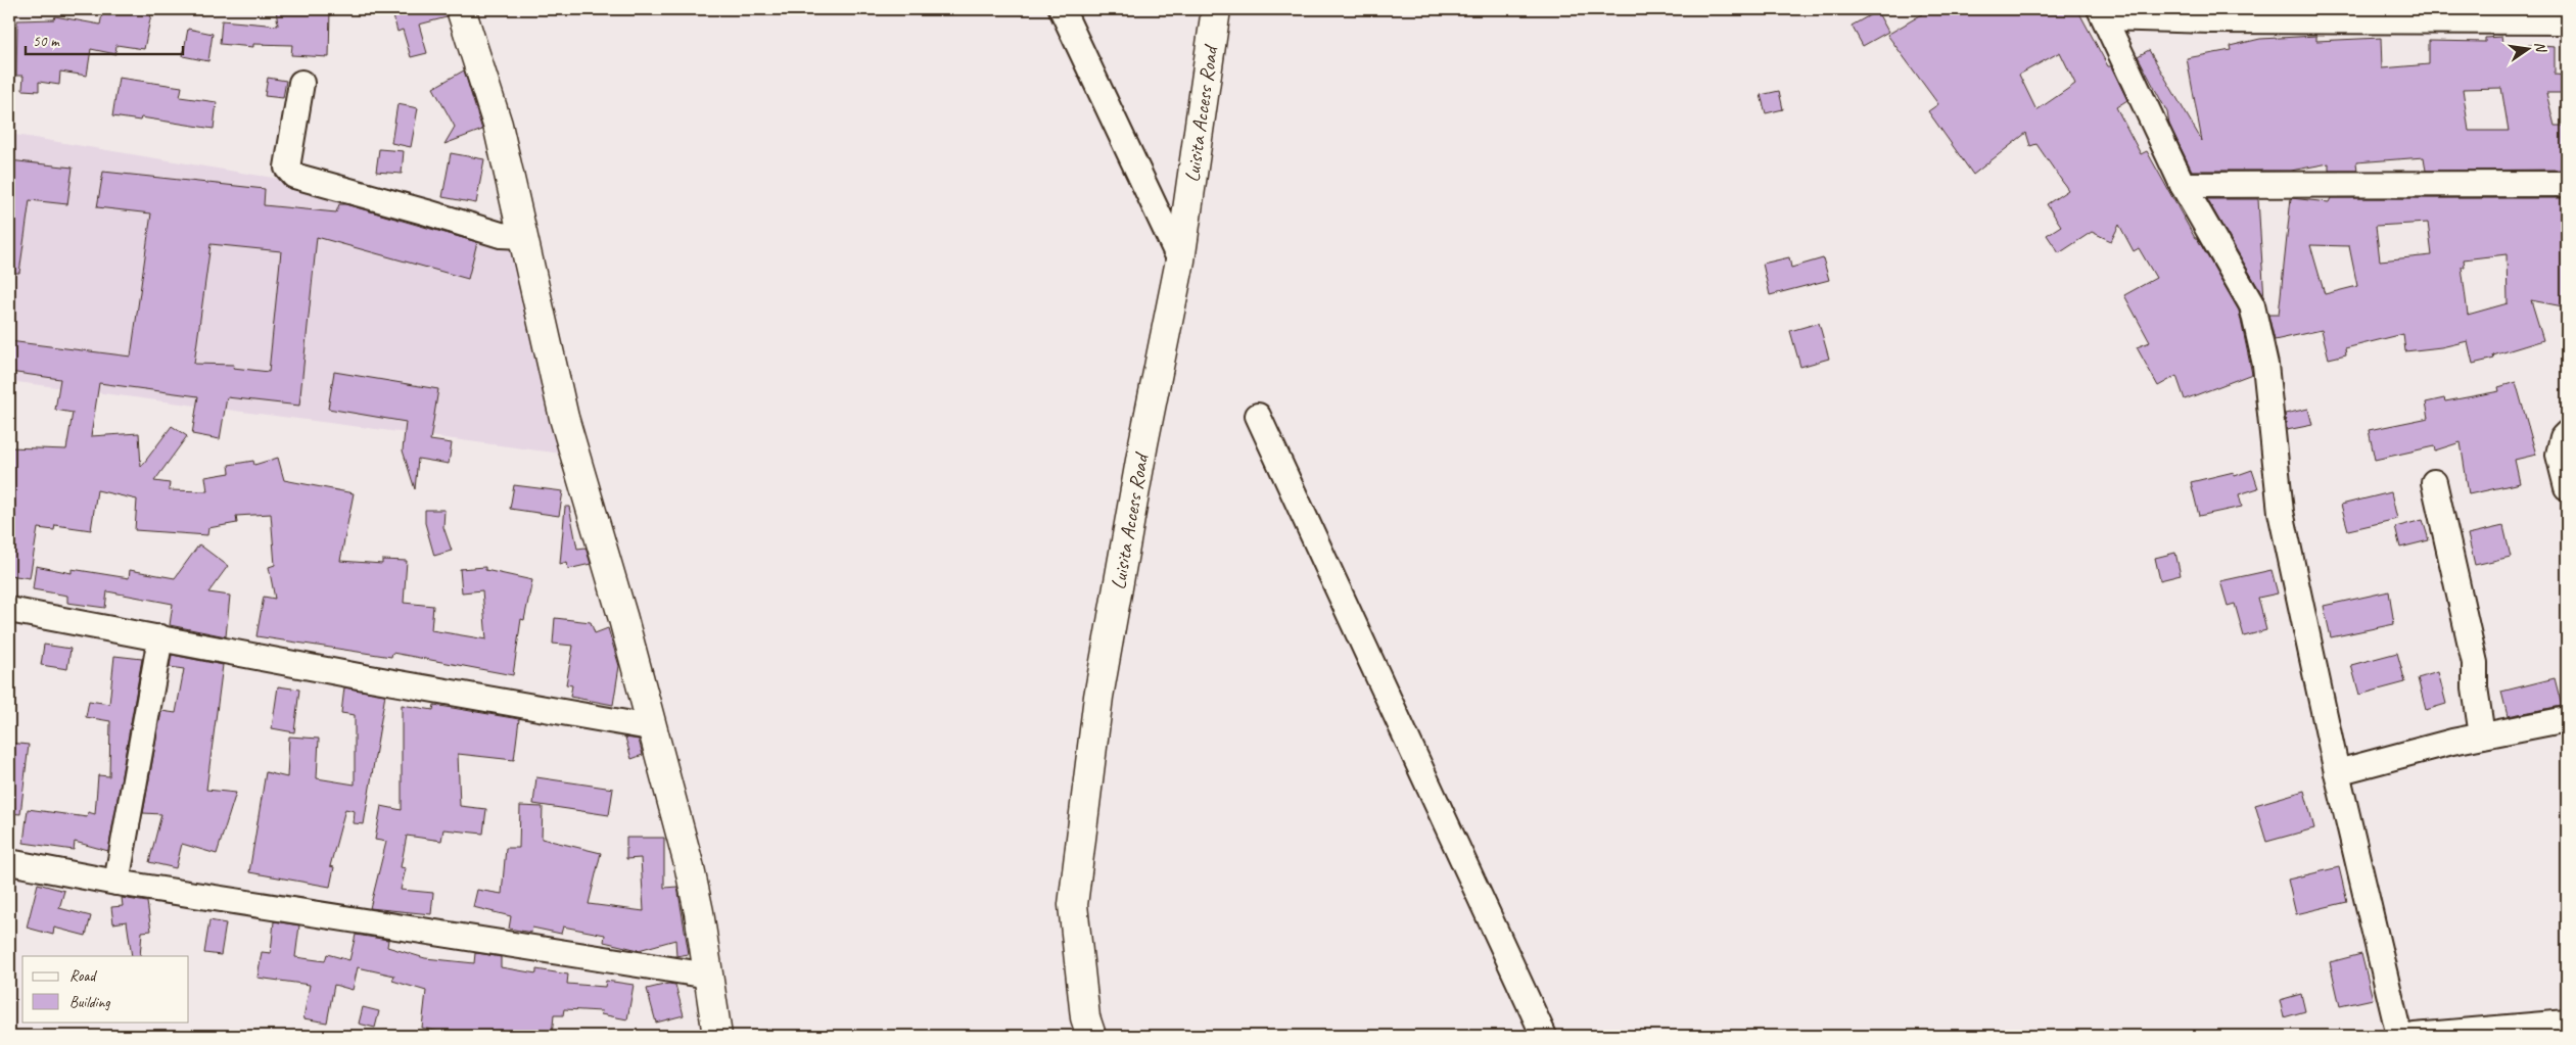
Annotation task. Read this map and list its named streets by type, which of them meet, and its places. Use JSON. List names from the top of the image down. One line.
{"streets":{"street":["Luisita Access Road"]},"legend":["Road","Building"],"scale_bar":"50 m","north":"right"}
